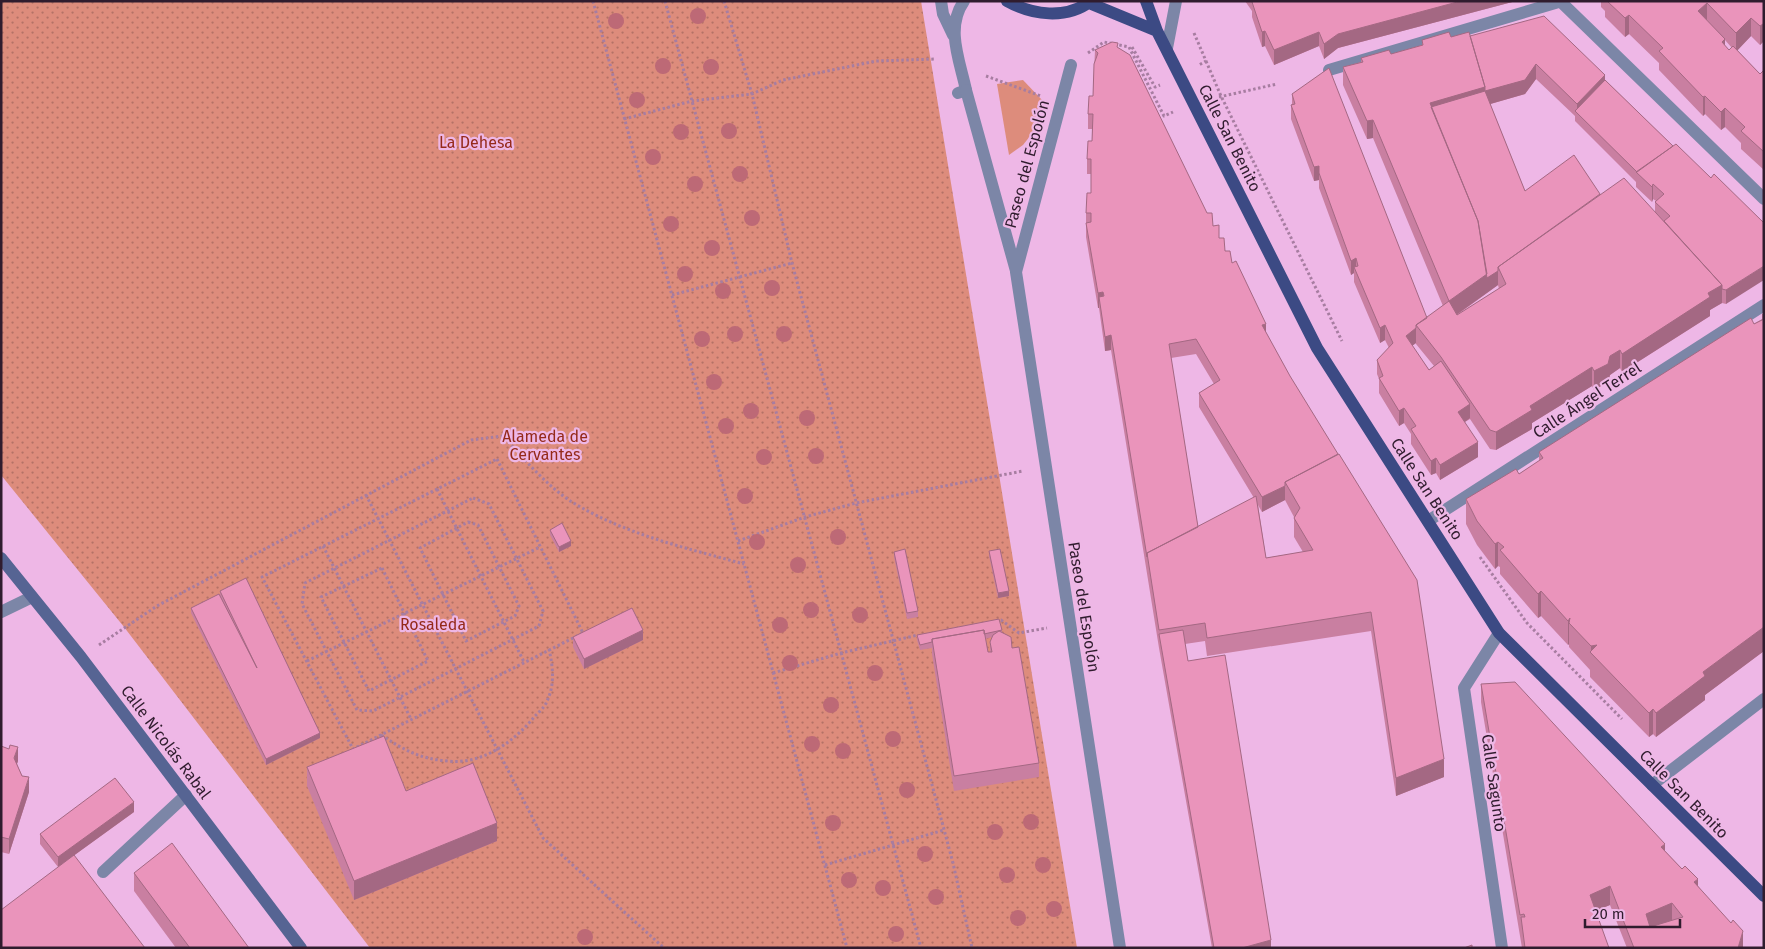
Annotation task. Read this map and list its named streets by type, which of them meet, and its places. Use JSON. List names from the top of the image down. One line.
{"streets":{"main road":["Calle San Benito"],"street":["Paseo del Espolón","Calle Ángel Terrel","Calle Nicolás Rabal","Calle Sagunto"]},"crossings":[["Calle San Benito","Calle Ángel Terrel"],["Calle San Benito","Calle Sagunto"]],"parks":["La Dehesa","Alameda de Cervantes","Rosaleda"],"scale_bar":"20 m"}
